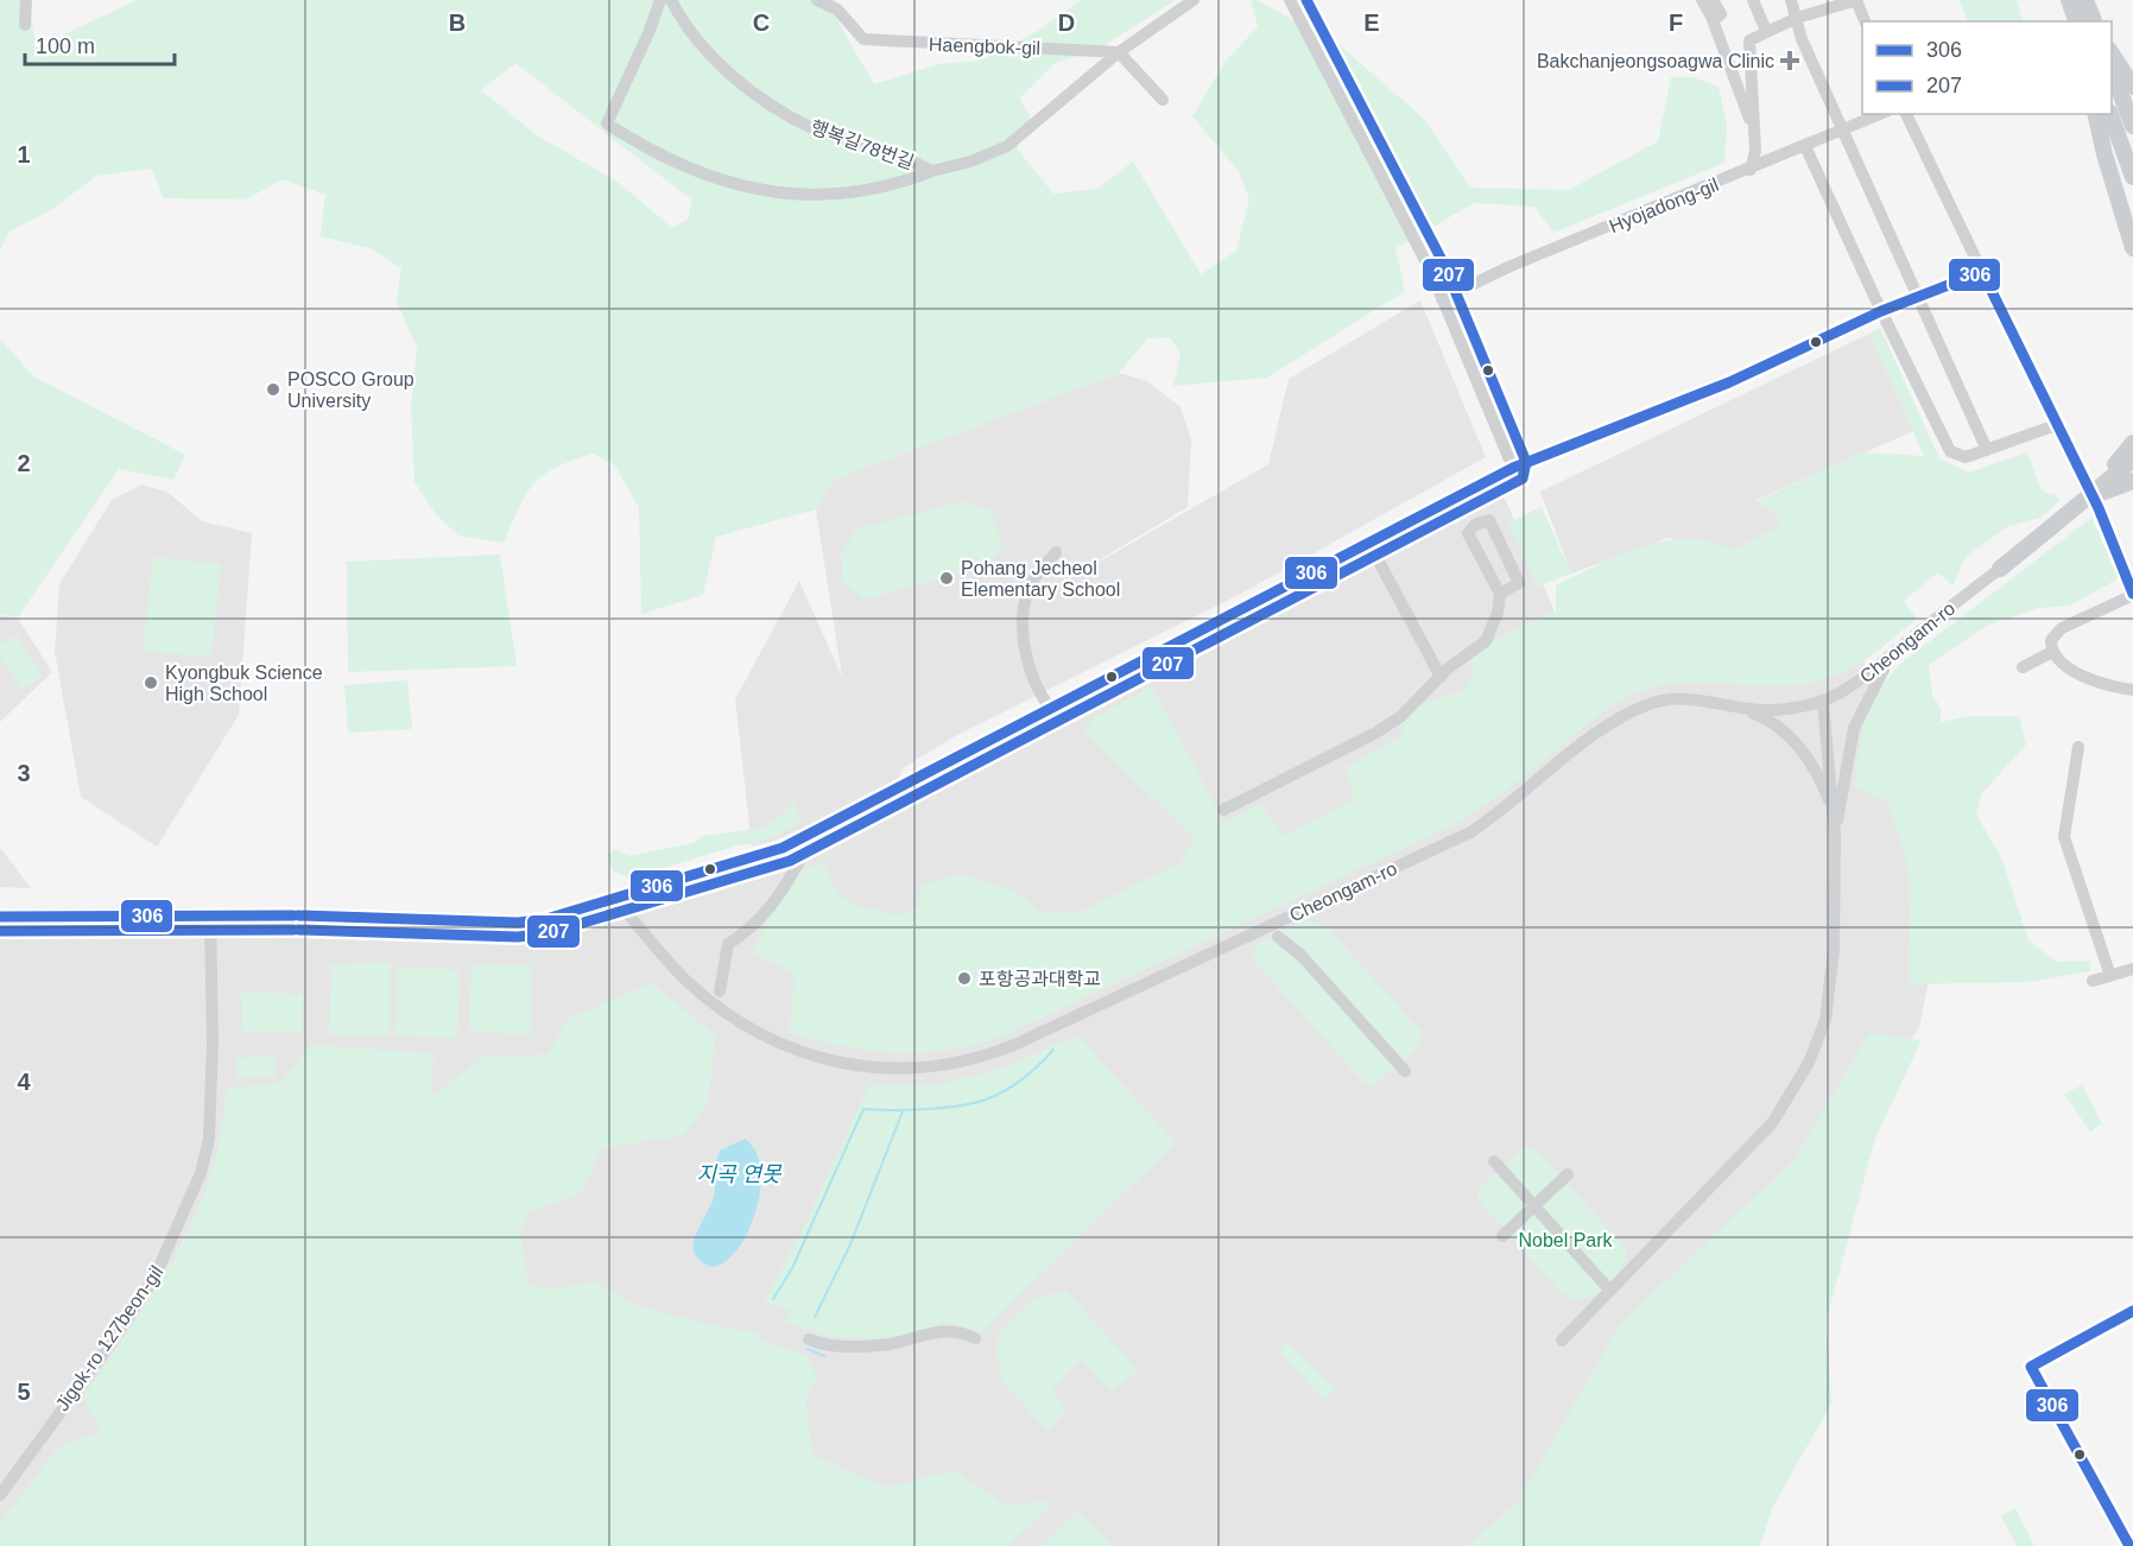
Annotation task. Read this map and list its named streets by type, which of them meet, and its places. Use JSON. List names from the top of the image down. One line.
{"streets":{"main road":["Cheongam-ro"],"street":["Haengbok-gil","행복길78번길","Hyojadong-gil","Jigok-ro 127beon-gil"]},"crossings":[["Haengbok-gil","행복길78번길"]],"water":["지곡 연못"],"parks":["Nobel Park"],"places":{"health":["Bakchanjeongsoagwa Clinic"],"other":["POSCO Group University","Pohang Jecheol Elementary School","Kyongbuk Science High School","포항공과대학교"]},"lines":["transit line 207","transit line 306"],"legend":["306","207"],"scale_bar":"100 m","grid":{"columns":["B","C","D","E","F"],"rows":["1","2","3","4","5"]}}
